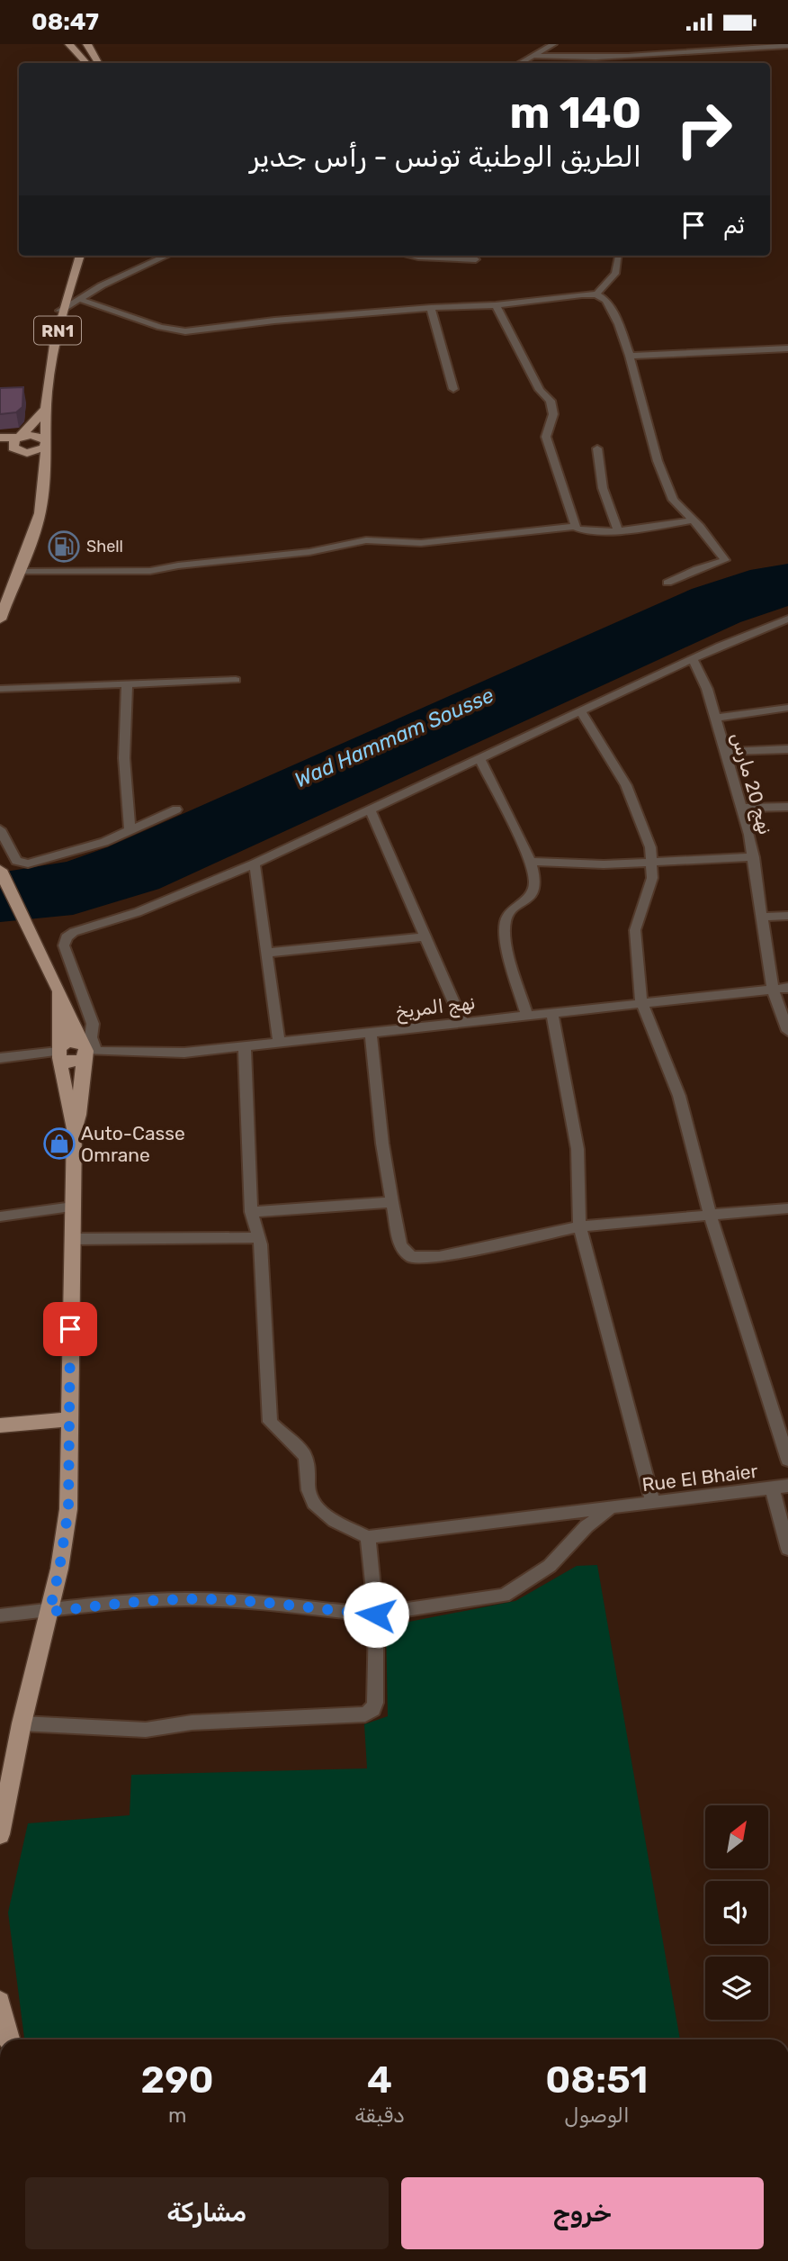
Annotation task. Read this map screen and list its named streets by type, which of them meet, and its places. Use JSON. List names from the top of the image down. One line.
{"streets":{"main road":["RN1"],"street":["نهج 20 مارس","نهج المريخ","Rue El Bhaier"]},"crossings":[["نهج 20 مارس","نهج المريخ"]],"water":["Wad Hammam Sousse"],"places":{"fuel station":["Shell"],"shop":["Auto-Casse Omrane"]},"north":"top right","page":{"status":"08:47","turn":["140 m","الطريق الوطنية تونس - رأس جدير"],"then":"ثم","eta":["08:51","الوصول","4","دقيقة","290","m"],"buttons":["خروج","مشاركة"]}}
